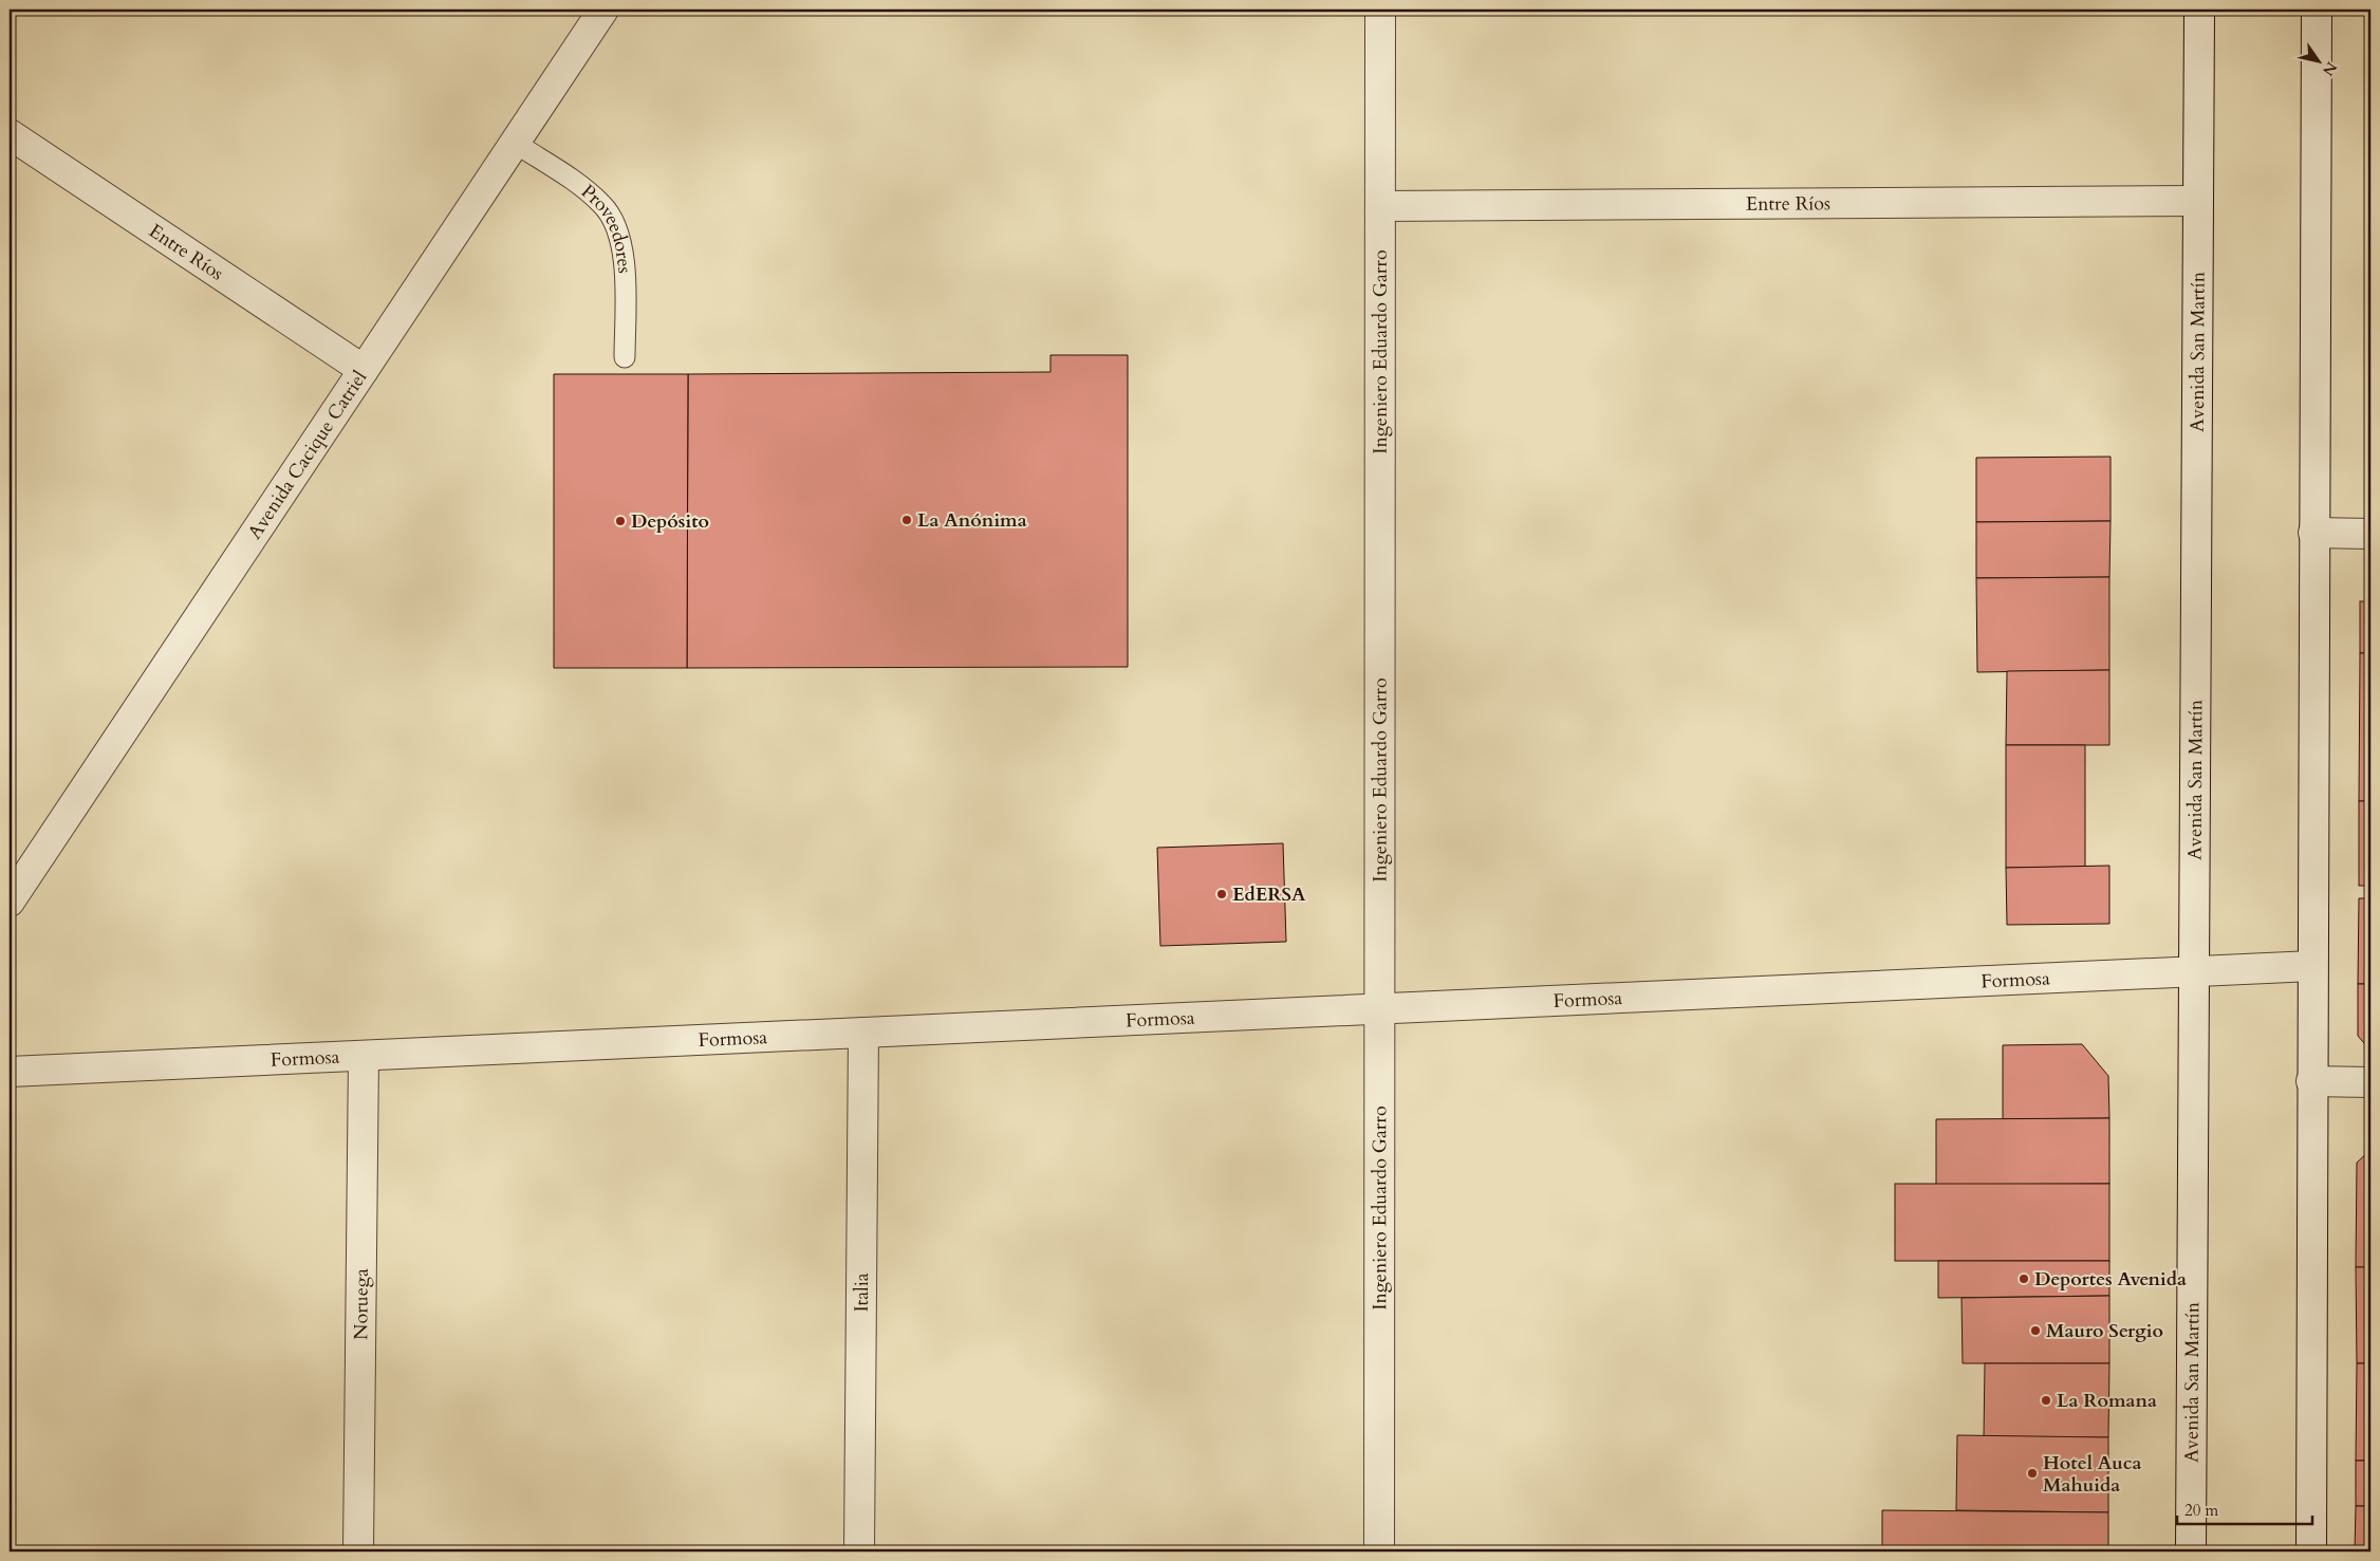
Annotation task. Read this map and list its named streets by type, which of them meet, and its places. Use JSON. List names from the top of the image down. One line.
{"streets":{"street":["Entre Ríos","Ingeniero Eduardo Garro","Avenida San Martín","Avenida Cacique Catriel","Formosa","Italia","Noruega"],"lane":["Proveedores"]},"crossings":[["Entre Ríos","Ingeniero Eduardo Garro"],["Entre Ríos","Avenida San Martín"],["Entre Ríos","Avenida Cacique Catriel"],["Proveedores","Avenida Cacique Catriel"],["Ingeniero Eduardo Garro","Formosa"],["Avenida San Martín","Formosa"],["Formosa","Italia"],["Formosa","Noruega"]],"places":["La Anónima","Depósito","EdERSA","Deportes Avenida","Mauro Sergio","La Romana","Hotel Auca Mahuida"],"scale_bar":"20 m","north":"bottom right"}
